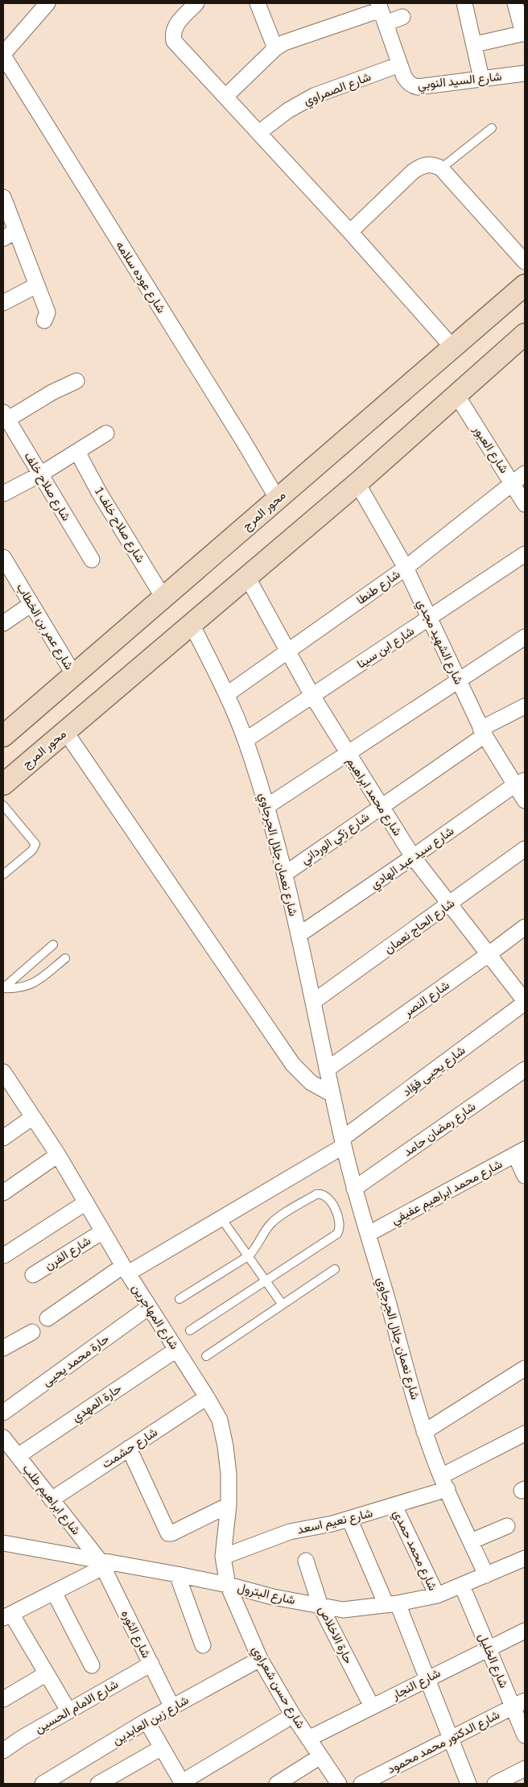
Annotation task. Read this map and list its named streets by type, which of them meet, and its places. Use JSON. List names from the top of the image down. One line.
{"streets":{"main road":["محور المرج"],"street":["شارع السيد النوبي","شارع الصمراوي","شارع عوده سلامه","شارع العبور","شارع صلاح خلف","شارع صلاح خلف 1","شارع طنطا","شارع عمر بن الخطاب","شارع الشهيد مجدي","شارع ابن سينا","شارع محمد ابراهيم","شارع زكي الورداني","شارع نعمان جلال الجرجاوي","شارع سيد عبد الهادي","شارع الحاج نعمان","شارع النصر","شارع يحيى فؤاد","شارع رمضان حامد","شارع محمد ابراهيم عفيفي","شارع الفرن","شارع المهاجرين","حارة محمد يحيى","حارة المهدي","شارع حشمت","شارع ابراهيم طلب","شارع نعيم اسعد","شارع محمد حمدي","شارع البترول","شارع الثوره","حارة الاخلاص","شارع الخليل","شارع النجار","شارع حسن شعراوي","شارع الامام الحسين","شارع زين العابدين","شارع الدكتور محمد محمود"]},"crossings":[["شارع السيد النوبي","شارع الصمراوي"],["شارع عوده سلامه","محور المرج"],["شارع العبور","محور المرج"],["شارع العبور","شارع طنطا"],["محور المرج","شارع صلاح خلف 1"],["محور المرج","شارع عمر بن الخطاب"],["محور المرج","شارع الشهيد مجدي"],["محور المرج","شارع محمد ابراهيم"],["محور المرج","شارع نعمان جلال الجرجاوي"],["شارع طنطا","شارع الشهيد مجدي"],["شارع طنطا","شارع محمد ابراهيم"],["شارع طنطا","شارع نعمان جلال الجرجاوي"],["شارع الشهيد مجدي","شارع ابن سينا"],["شارع الشهيد مجدي","شارع زكي الورداني"],["شارع الشهيد مجدي","شارع سيد عبد الهادي"],["شارع ابن سينا","شارع محمد ابراهيم"],["شارع ابن سينا","شارع نعمان جلال الجرجاوي"],["شارع محمد ابراهيم","شارع زكي الورداني"],["شارع محمد ابراهيم","شارع سيد عبد الهادي"],["شارع محمد ابراهيم","شارع الحاج نعمان"],["شارع محمد ابراهيم","شارع النصر"],["شارع محمد ابراهيم","شارع يحيى فؤاد"],["شارع زكي الورداني","شارع نعمان جلال الجرجاوي"],["شارع نعمان جلال الجرجاوي","شارع سيد عبد الهادي"],["شارع نعمان جلال الجرجاوي","شارع الحاج نعمان"],["شارع نعمان جلال الجرجاوي","شارع النصر"],["شارع نعمان جلال الجرجاوي","شارع يحيى فؤاد"],["شارع نعمان جلال الجرجاوي","شارع رمضان حامد"],["شارع نعمان جلال الجرجاوي","شارع محمد ابراهيم عفيفي"],["شارع نعمان جلال الجرجاوي","شارع نعيم اسعد"],["شارع نعمان جلال الجرجاوي","شارع البترول"],["شارع يحيى فؤاد","شارع المهاجرين"],["شارع الفرن","شارع المهاجرين"],["شارع المهاجرين","حارة محمد يحيى"],["شارع المهاجرين","حارة المهدي"],["شارع المهاجرين","شارع حشمت"],["شارع المهاجرين","شارع نعيم اسعد"],["شارع المهاجرين","شارع البترول"],["شارع المهاجرين","شارع حسن شعراوي"],["حارة المهدي","شارع ابراهيم طلب"],["شارع حشمت","شارع ابراهيم طلب"],["شارع ابراهيم طلب","شارع البترول"],["شارع ابراهيم طلب","شارع الثوره"],["شارع نعيم اسعد","شارع محمد حمدي"],["شارع محمد حمدي","شارع البترول"],["شارع البترول","شارع الثوره"],["شارع البترول","حارة الاخلاص"],["شارع البترول","شارع الخليل"],["شارع البترول","شارع حسن شعراوي"],["شارع الثوره","شارع الامام الحسين"],["شارع الثوره","شارع زين العابدين"],["حارة الاخلاص","شارع النجار"],["شارع الخليل","شارع النجار"],["شارع الخليل","شارع الدكتور محمد محمود"],["شارع النجار","شارع حسن شعراوي"],["شارع حسن شعراوي","شارع زين العابدين"]]}
